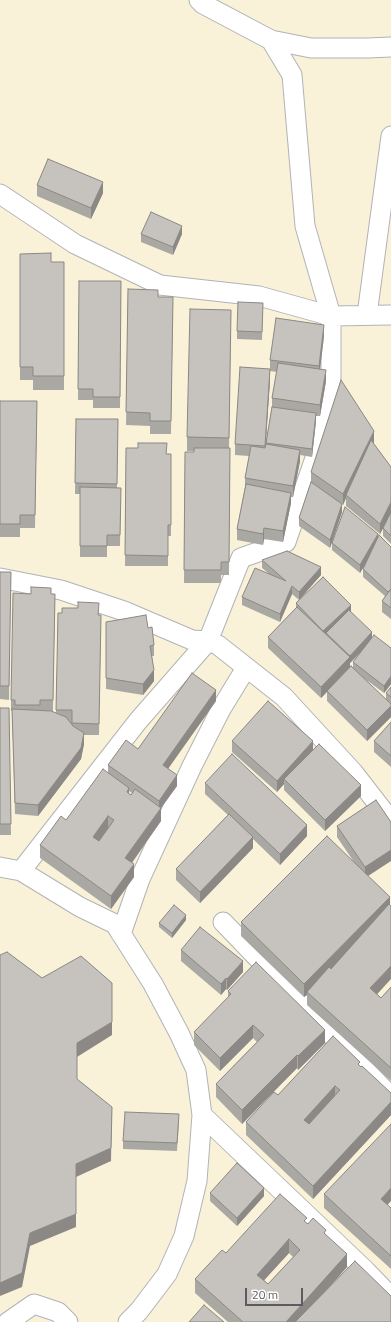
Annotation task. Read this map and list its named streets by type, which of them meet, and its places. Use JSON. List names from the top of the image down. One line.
{"scale_bar":"20 m"}
